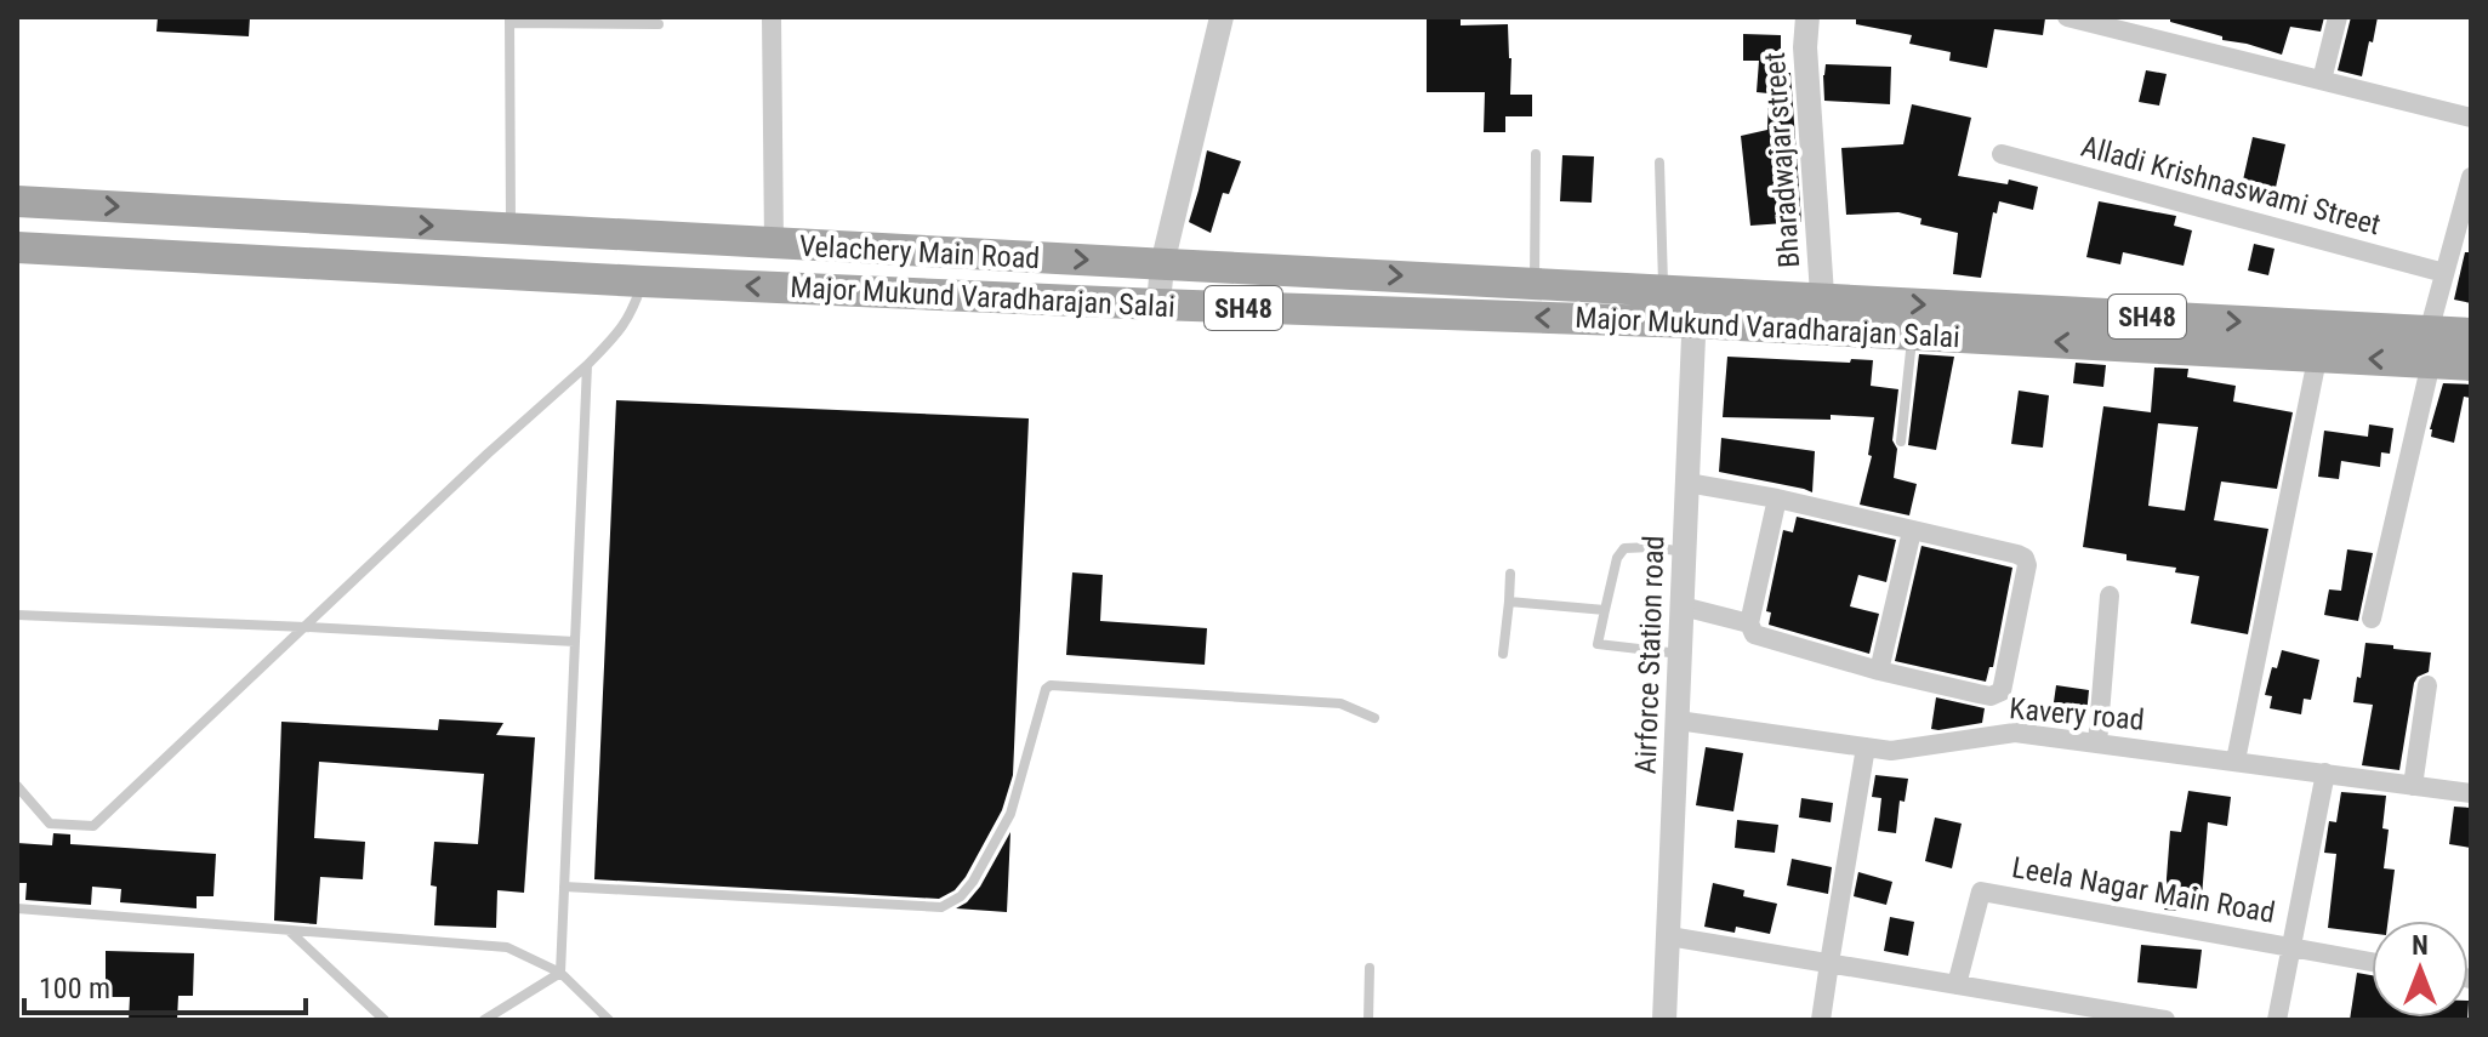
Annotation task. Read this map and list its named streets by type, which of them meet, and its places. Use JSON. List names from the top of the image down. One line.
{"streets":{"main road":["Velachery Main Road","Major Mukund Varadharajan Salai","SH48"],"street":["Bharadwajar street","Alladi Krishnaswami Street","Airforce Station road","Kavery road","Leela Nagar Main Road"]},"crossings":[["Bharadwajar street","Velachery Main Road"],["Bharadwajar street","Major Mukund Varadharajan Salai"],["Velachery Main Road","Major Mukund Varadharajan Salai"],["Velachery Main Road","Airforce Station road"],["Major Mukund Varadharajan Salai","Airforce Station road"],["Airforce Station road","Kavery road"]],"one_way":["Velachery Main Road"],"scale_bar":"100 m","north":"top"}
